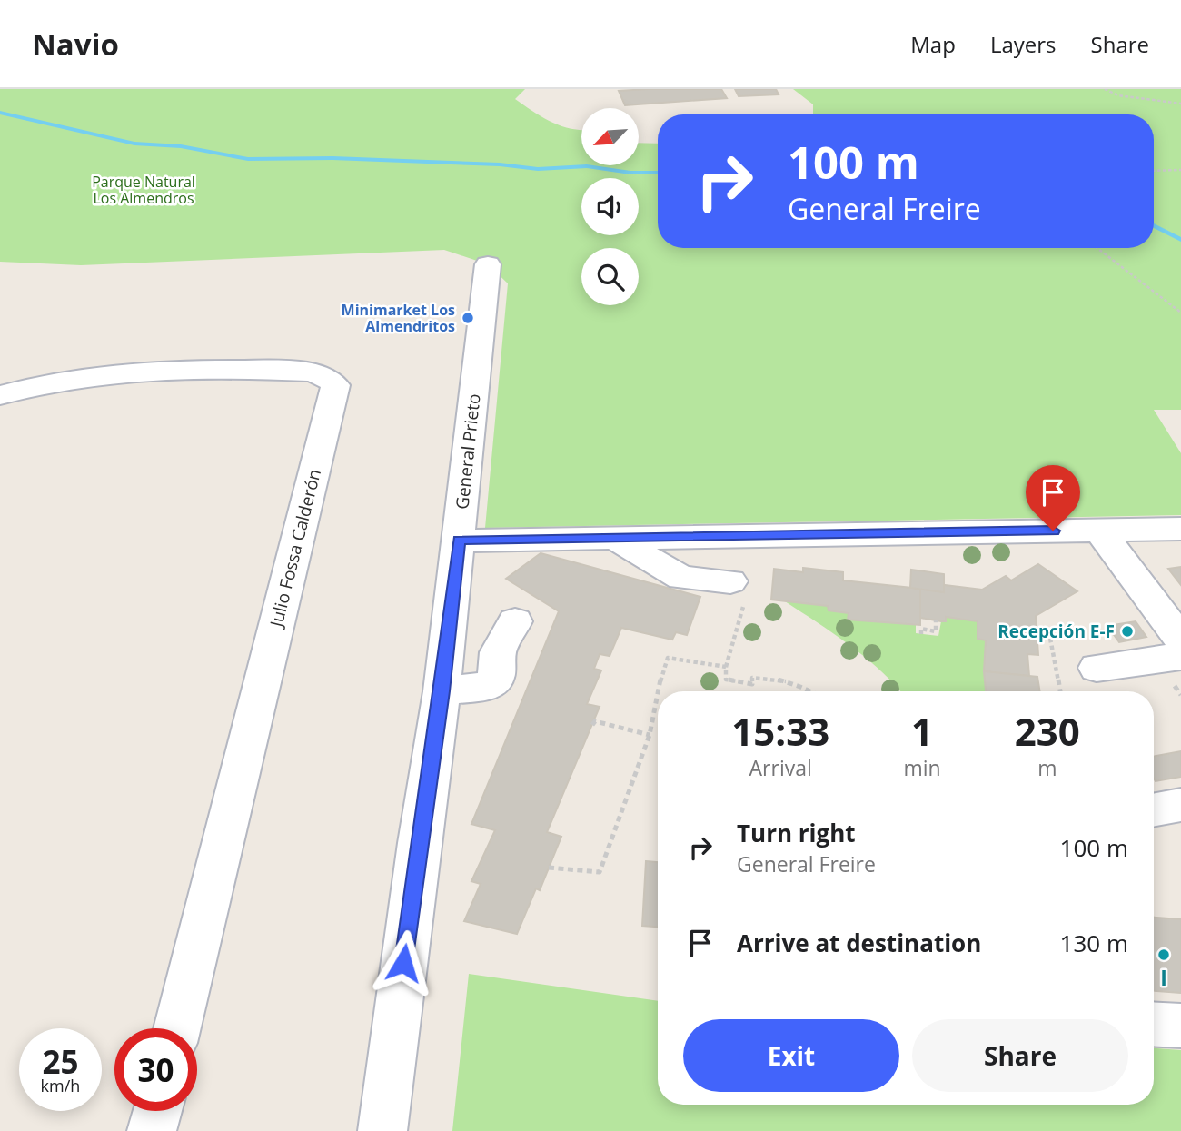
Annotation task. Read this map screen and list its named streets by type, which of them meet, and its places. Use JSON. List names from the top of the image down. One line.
{"streets":{"street":["General Prieto","Julio Fossa Calderón"]},"parks":["Parque Natural Los Almendros"],"places":["Minimarket Los Almendritos","Recepción E-F","I"],"north":"bottom left","page":{"header":"Navio","nav":["Map","Layers","Share"],"turn":["100 m","General Freire"],"eta":["15:33","Arrival","1","min","230","m"],"list":[{"name":"Turn right","note":"General Freire","value":"100 m"},{"name":"Arrive at destination","value":"130 m"}],"buttons":["Exit","Share"],"speed":"25 km/h","limit":"30"}}
